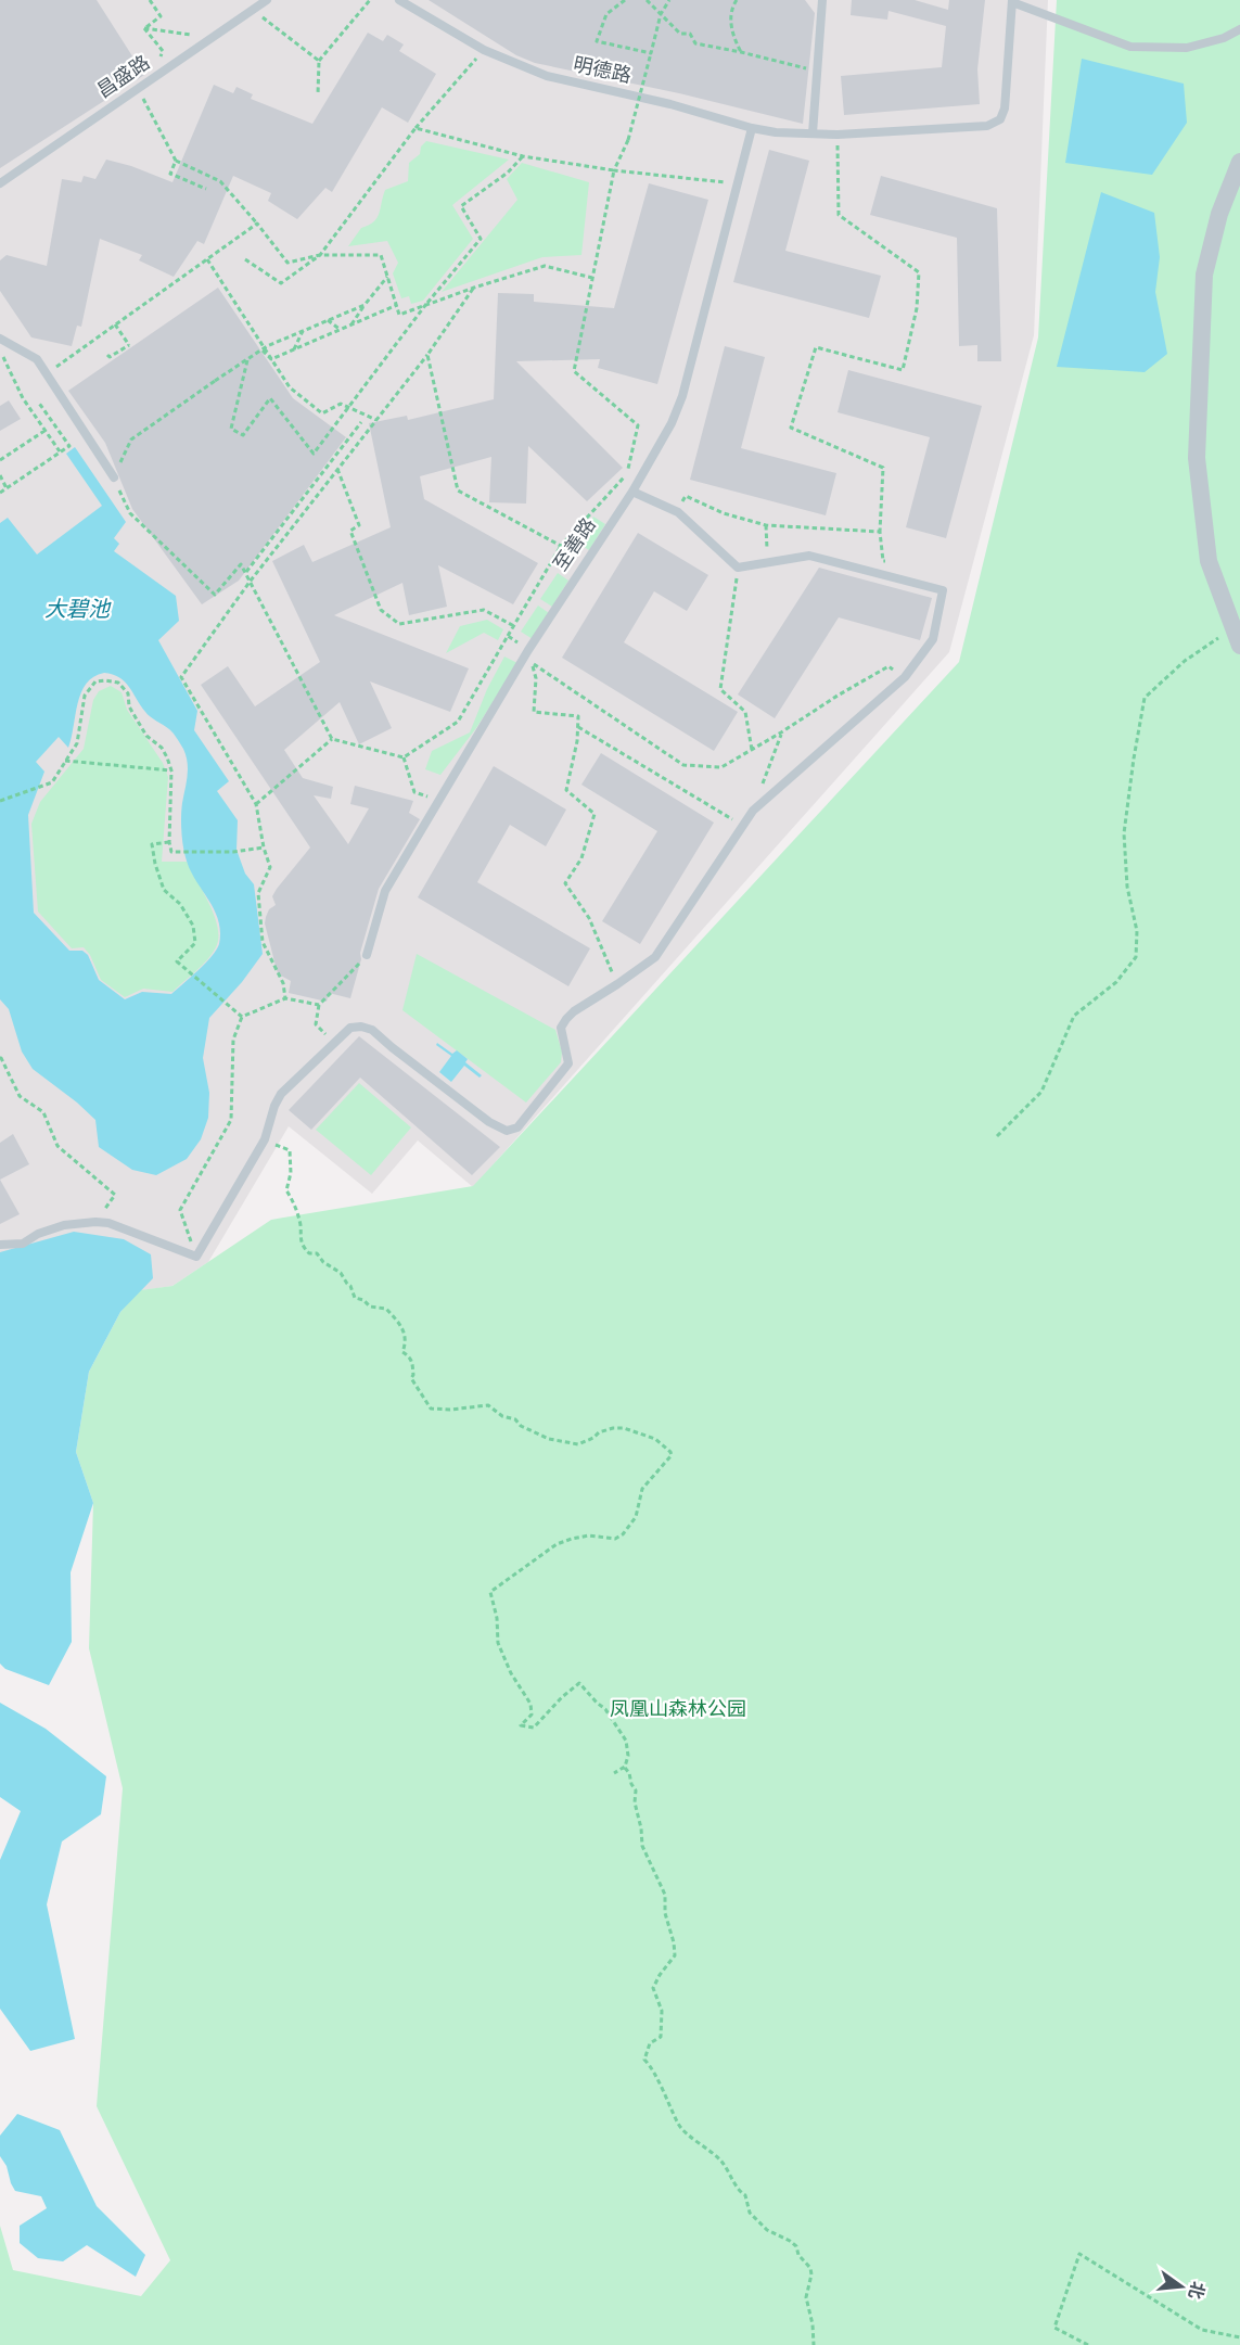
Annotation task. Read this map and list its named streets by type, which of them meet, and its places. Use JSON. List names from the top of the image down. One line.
{"streets":{"lane":["明德路","昌盛路","至善路"]},"crossings":[["明德路","至善路"]],"water":["大碧池"],"parks":["凤凰山森林公园"],"north":"right"}
